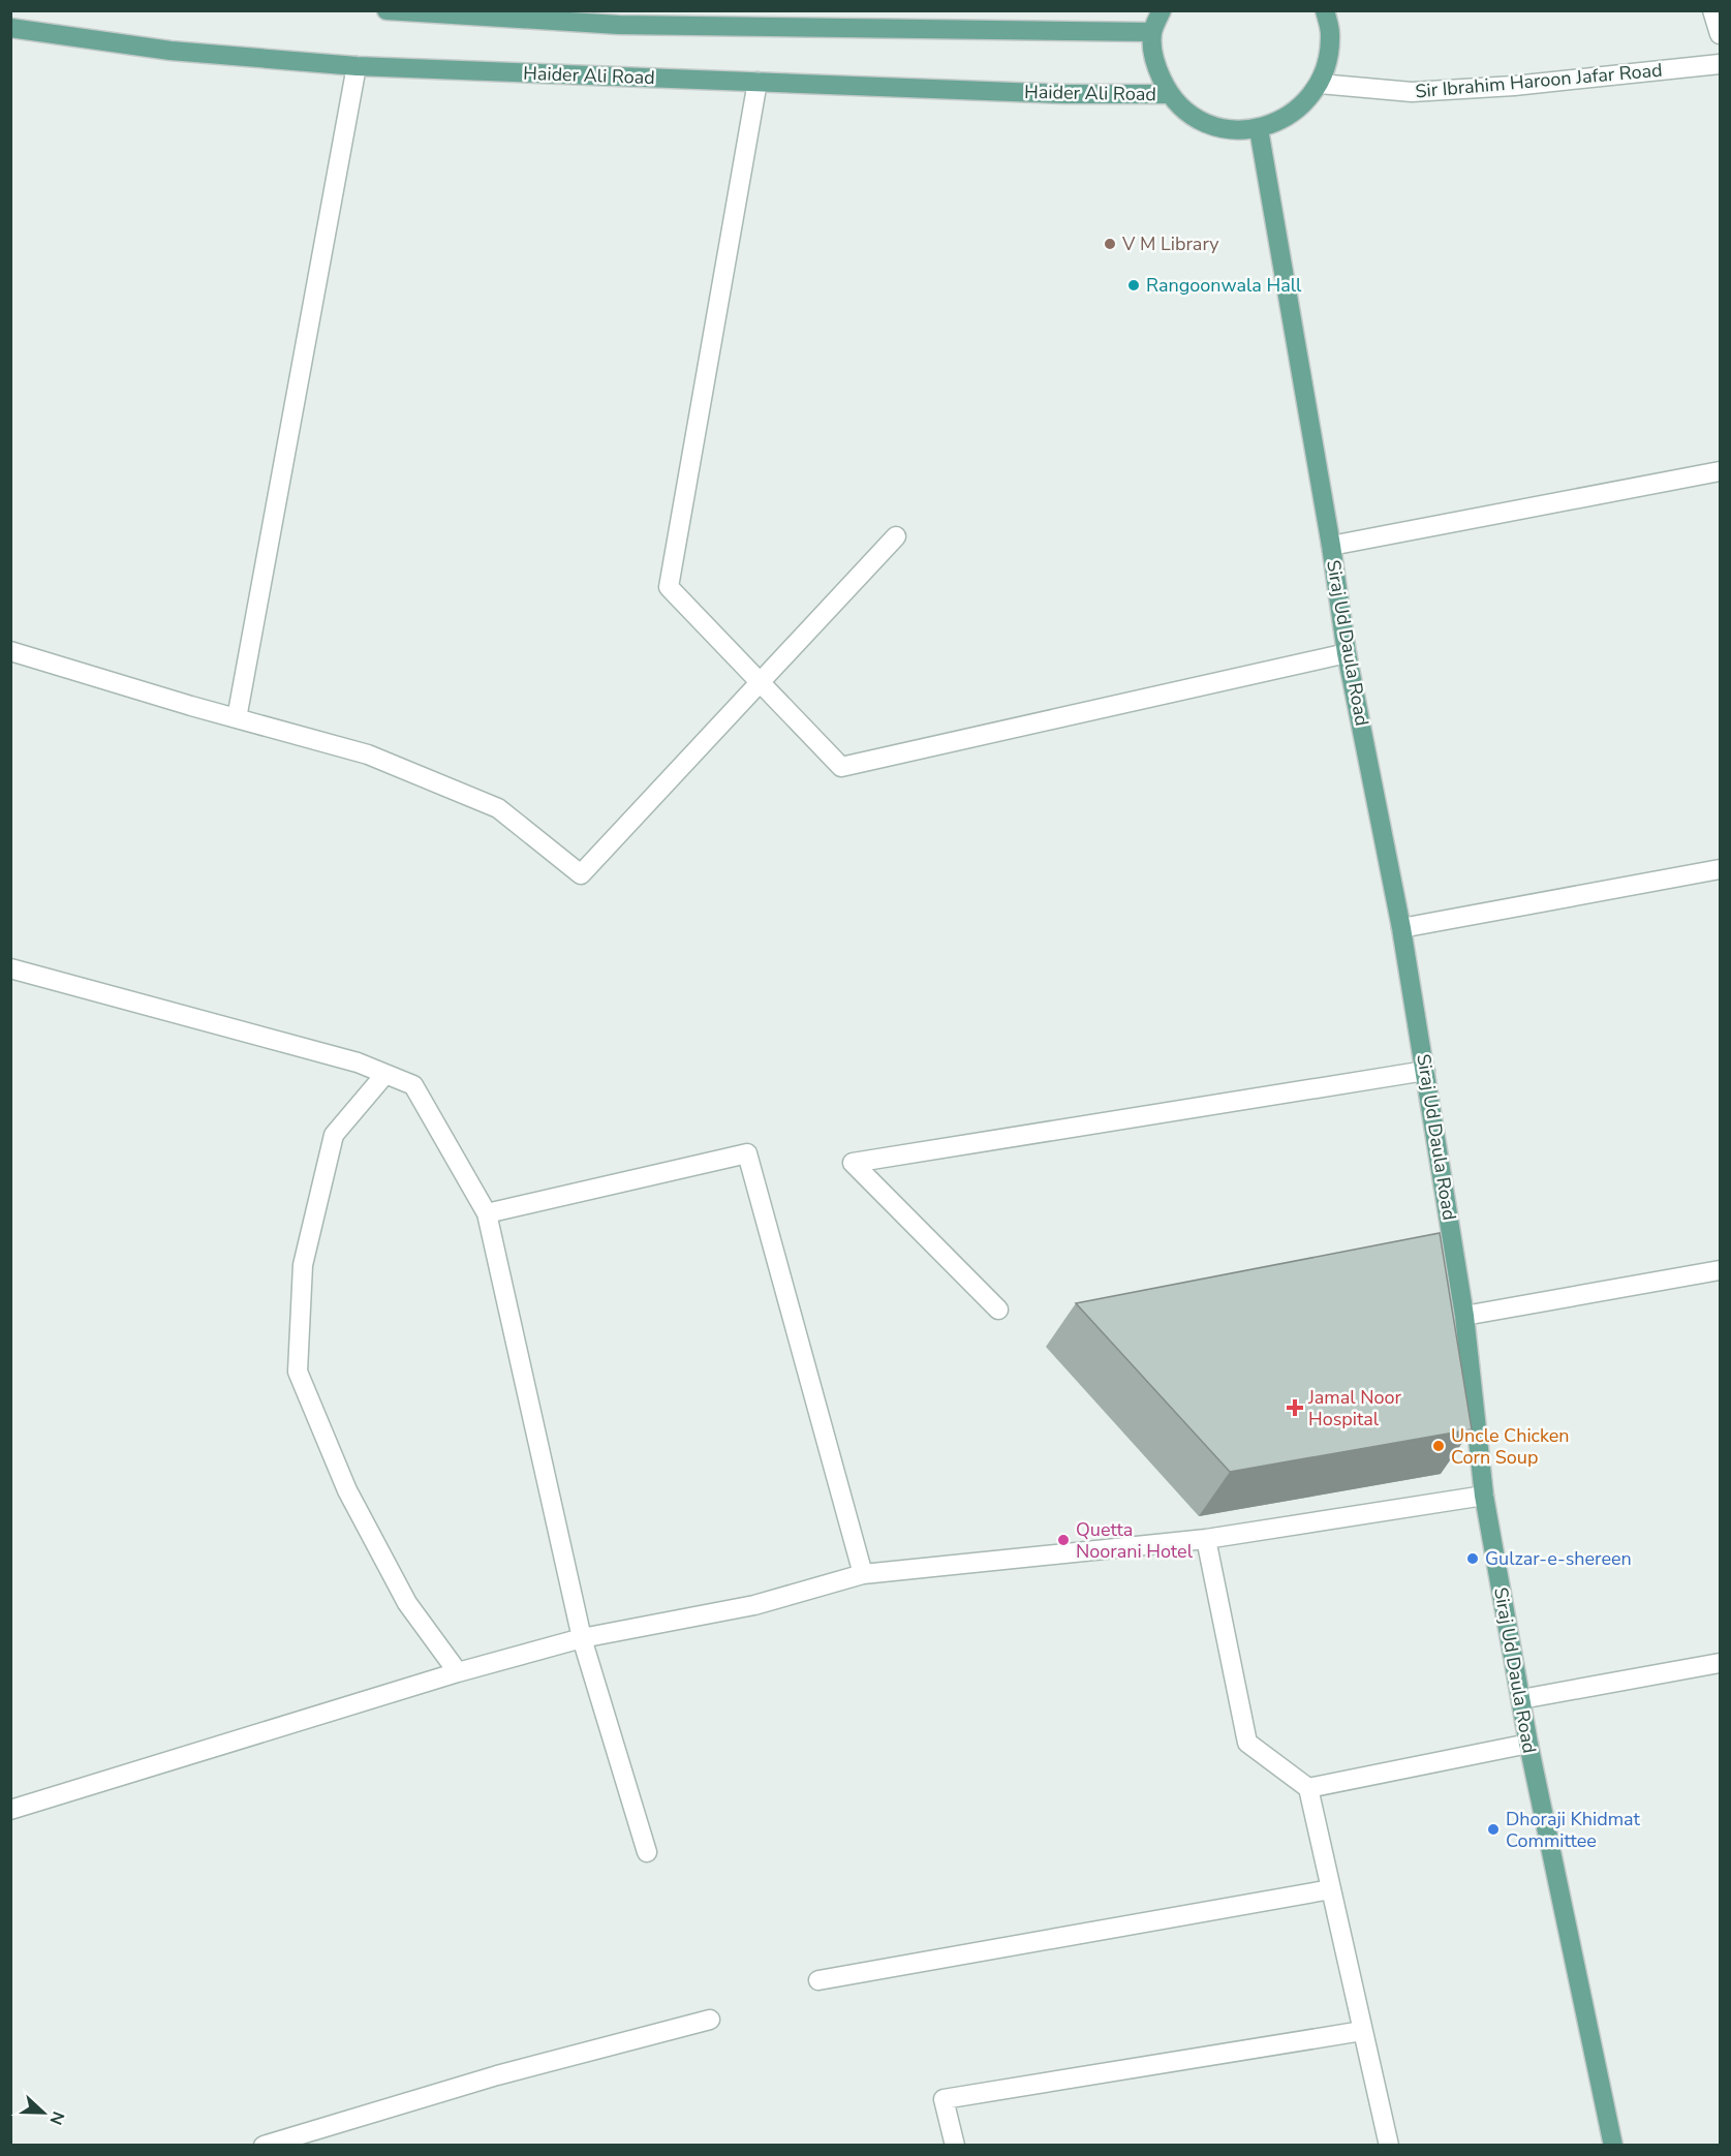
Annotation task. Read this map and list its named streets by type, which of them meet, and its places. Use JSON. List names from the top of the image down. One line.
{"streets":{"main road":["Haider Ali Road","Siraj Ud Daula Road"],"street":["Sir Ibrahim Haroon Jafar Road"]},"places":{"other":["V M Library","Rangoonwala Hall","Uncle Chicken Corn Soup","Quetta Noorani Hotel","Gulzar-e-shereen","Dhoraji Khidmat Committee"],"health":["Jamal Noor Hospital"]},"north":"right"}
